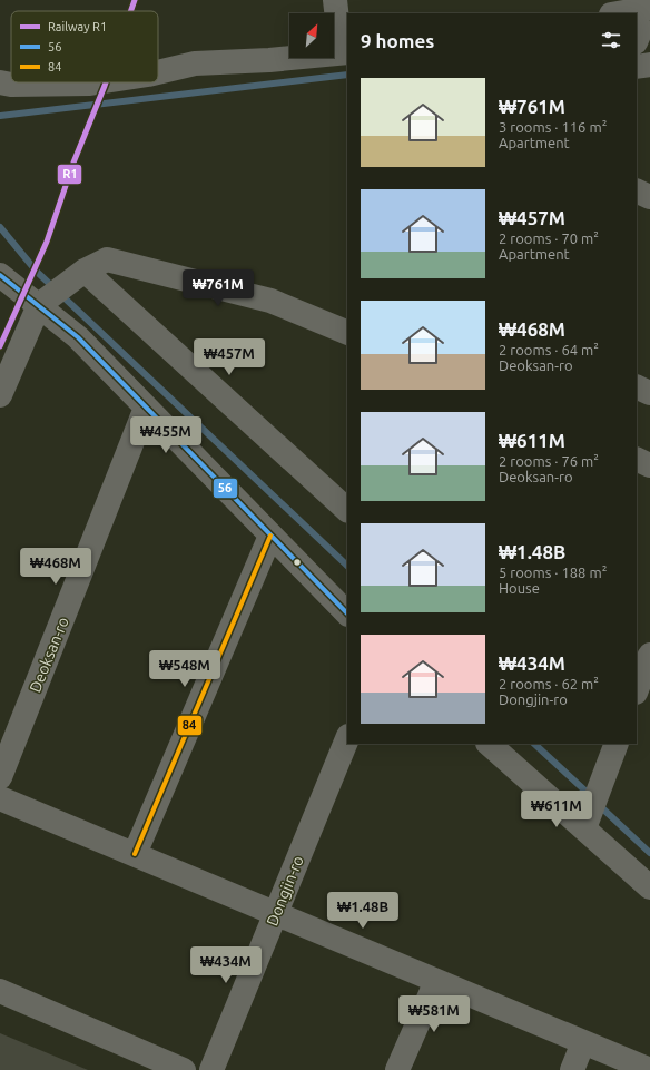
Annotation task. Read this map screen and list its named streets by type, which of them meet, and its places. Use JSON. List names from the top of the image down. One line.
{"streets":{"street":["Deoksan-ro","Dongjin-ro"]},"lines":["rail line R1","transit line 56","transit line 84"],"legend":["Railway R1","56","84"],"north":"top right","page":{"heading":"9 homes","list":[{"name":"₩761M","note":"3 rooms · 116 m² · Apartment"},{"name":"₩457M","note":"2 rooms · 70 m² · Apartment"},{"name":"₩468M","note":"2 rooms · 64 m² · Deoksan-ro"},{"name":"₩611M","note":"2 rooms · 76 m² · Deoksan-ro"},{"name":"₩1.48B","note":"5 rooms · 188 m² · House"},{"name":"₩434M","note":"2 rooms · 62 m² · Dongjin-ro"}],"price":["₩761M","₩457M","₩455M","₩468M","₩548M","₩611M","₩1.48B","₩434M","₩581M"]}}
